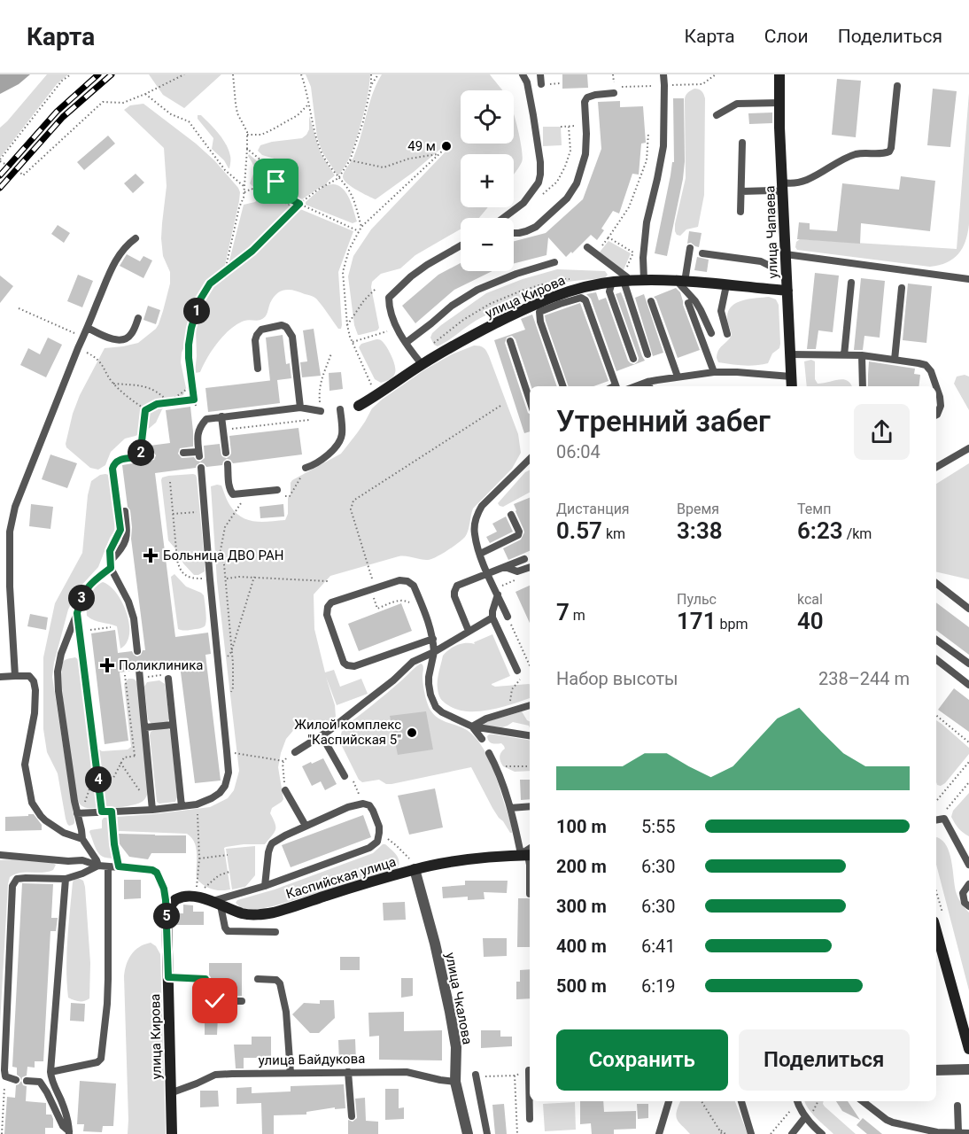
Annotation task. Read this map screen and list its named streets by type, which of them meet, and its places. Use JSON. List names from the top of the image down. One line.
{"streets":{"street":["улица Чапаева","улица Кирова","Каспийская улица","улица Чкалова"],"lane":["улица Байдукова"]},"crossings":[["улица Чапаева","улица Кирова"],["улица Кирова","улица Байдукова"],["Каспийская улица","улица Чкалова"],["улица Чкалова","улица Байдукова"]],"places":{"other":["49 м","Жилой комплекс \"Каспийская 5\""],"health":["Больница ДВО РАН","Поликлиника"]},"page":{"header":"Карта","nav":["Карта","Слои","Поделиться"],"map_buttons":["+","−"],"pins":["1","2","3","4","5"],"heading":["Утренний забег","06:04"],"stats":[["Дистанция","0.57 km"],["Время","3:38"],["Темп","6:23 /km"],["7 m"],["Пульс","171 bpm"],["kcal","40"]],"chart":["Набор высоты","238–244 m"],"list":[{"name":"100 m","note":"5:55"},{"name":"200 m","note":"6:30"},{"name":"300 m","note":"6:30"},{"name":"400 m","note":"6:41"},{"name":"500 m","note":"6:19"}],"buttons":["Сохранить","Поделиться"]}}
